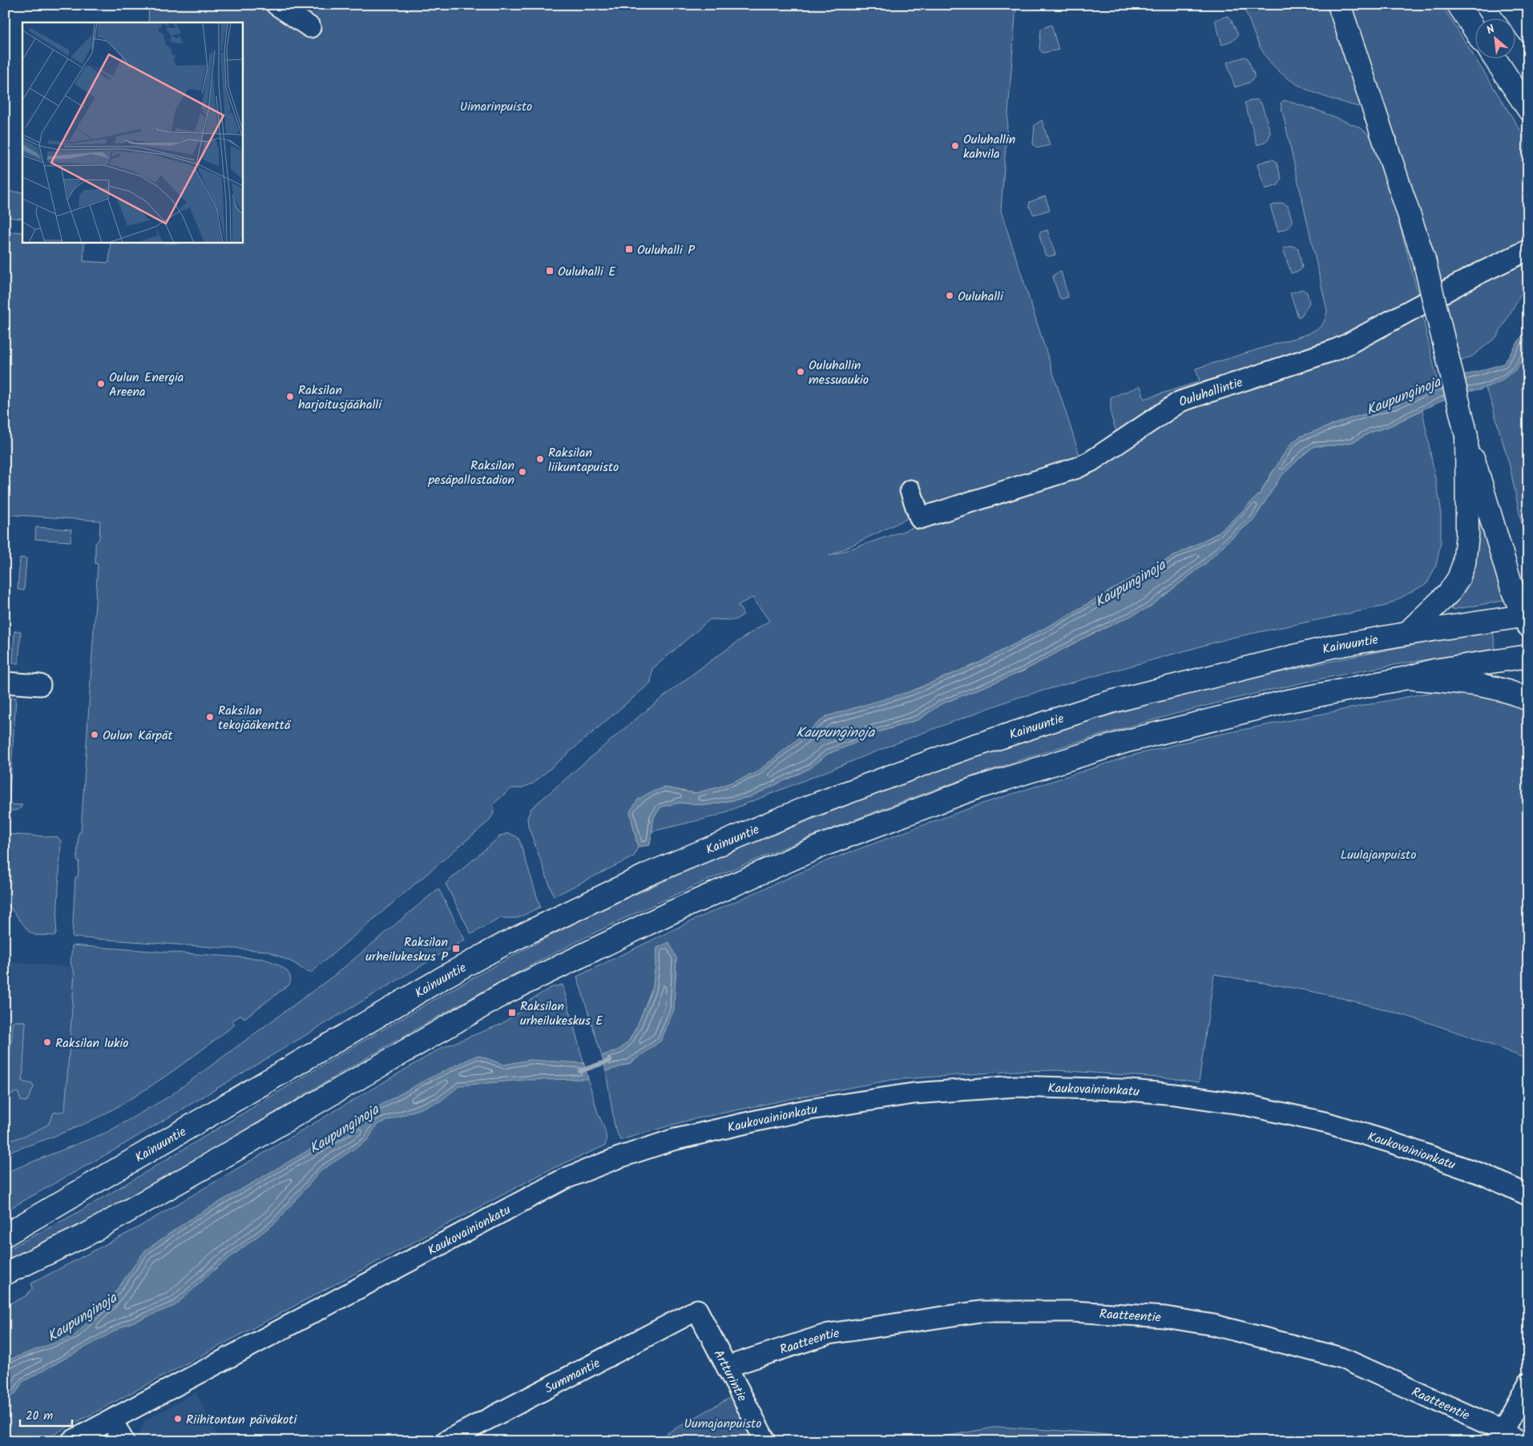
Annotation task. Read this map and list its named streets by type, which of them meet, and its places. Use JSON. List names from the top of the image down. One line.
{"streets":{"highway":["Kainuuntie"],"street":["Ouluhallintie","Kaukovainionkatu","Raatteentie","Summantie","Artturintie"]},"crossings":[["Raatteentie","Artturintie"],["Summantie","Artturintie"]],"water":["Kaupunginoja"],"parks":["Uimarinpuisto","Luulajanpuisto","Uumajanpuisto"],"places":{"other":["Ouluhallin kahvila","Ouluhalli","Ouluhallin messuaukio","Oulun Energia Areena","Raksilan harjoitusjäähalli","Raksilan liikuntapuisto","Raksilan pesäpallostadion","Raksilan tekojääkenttä","Oulun Kärpät","Raksilan lukio","Riihitontun päiväkoti"],"transit":["Ouluhalli P","Ouluhalli E","Raksilan urheilukeskus P","Raksilan urheilukeskus E"]},"scale_bar":"20 m","north":"top left"}
